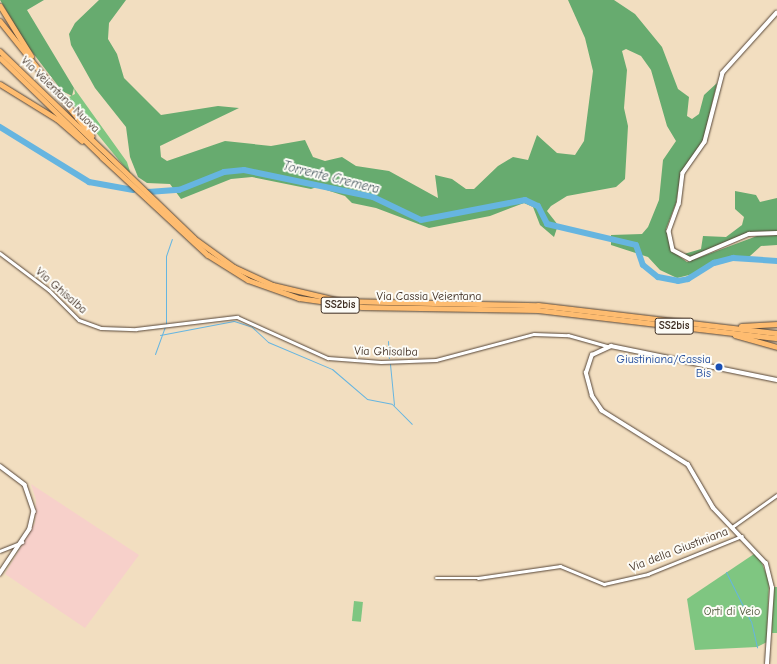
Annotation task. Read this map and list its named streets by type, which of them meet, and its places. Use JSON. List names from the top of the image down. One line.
{"streets":{"highway":["Via Veientana Nuova","Via Cassia Veientana","SS2bis"],"street":["Via Ghisalba","Via della Giustiniana"]},"crossings":[["Via Veientana Nuova","Via Cassia Veientana"],["Via Ghisalba","Via della Giustiniana"]],"water":["Torrente Cremera"],"parks":["Orti di Veio"],"places":["Giustiniana/Cassia Bis"]}
